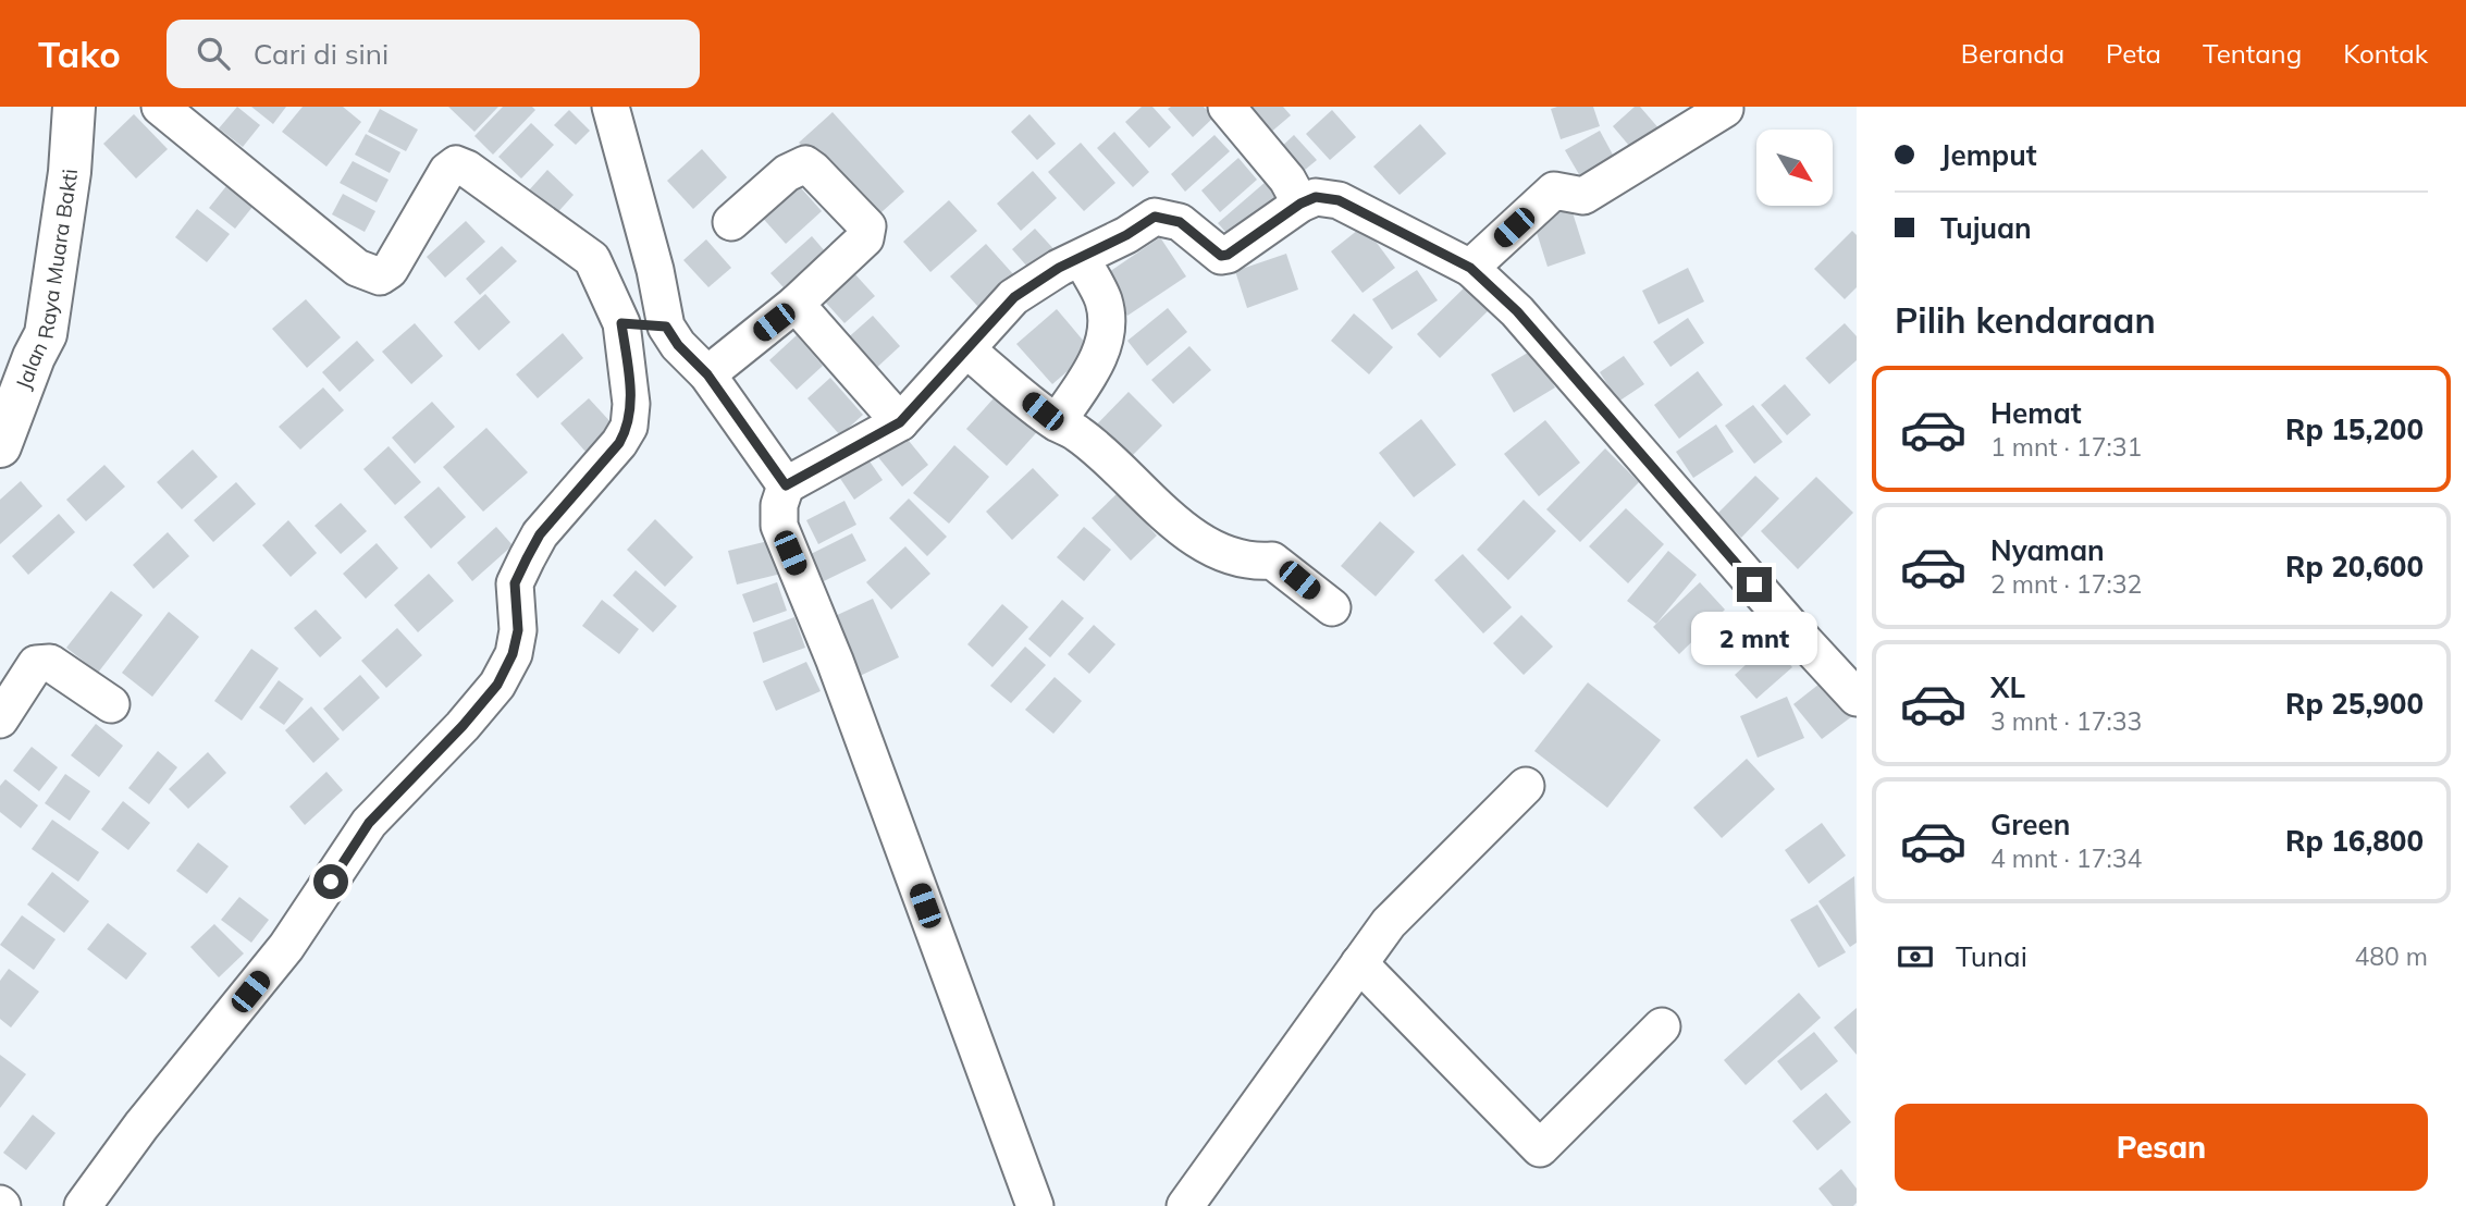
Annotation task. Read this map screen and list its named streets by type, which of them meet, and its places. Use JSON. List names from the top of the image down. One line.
{"streets":{"main road":["Jalan Raya Muara Bakti"]},"north":"bottom right","page":{"header":"Tako","search":"Cari di sini","nav":["Beranda","Peta","Tentang","Kontak"],"banner":["Jemput","Tujuan"],"heading":"Pilih kendaraan","list":[{"name":"Hemat","note":"1 mnt · 17:31","value":"Rp 15,200"},{"name":"Nyaman","note":"2 mnt · 17:32","value":"Rp 20,600"},{"name":"XL","note":"3 mnt · 17:33","value":"Rp 25,900"},{"name":"Green","note":"4 mnt · 17:34","value":"Rp 16,800"}],"bubble":"2 mnt","pay":["Tunai","480 m"],"buttons":"Pesan"}}
